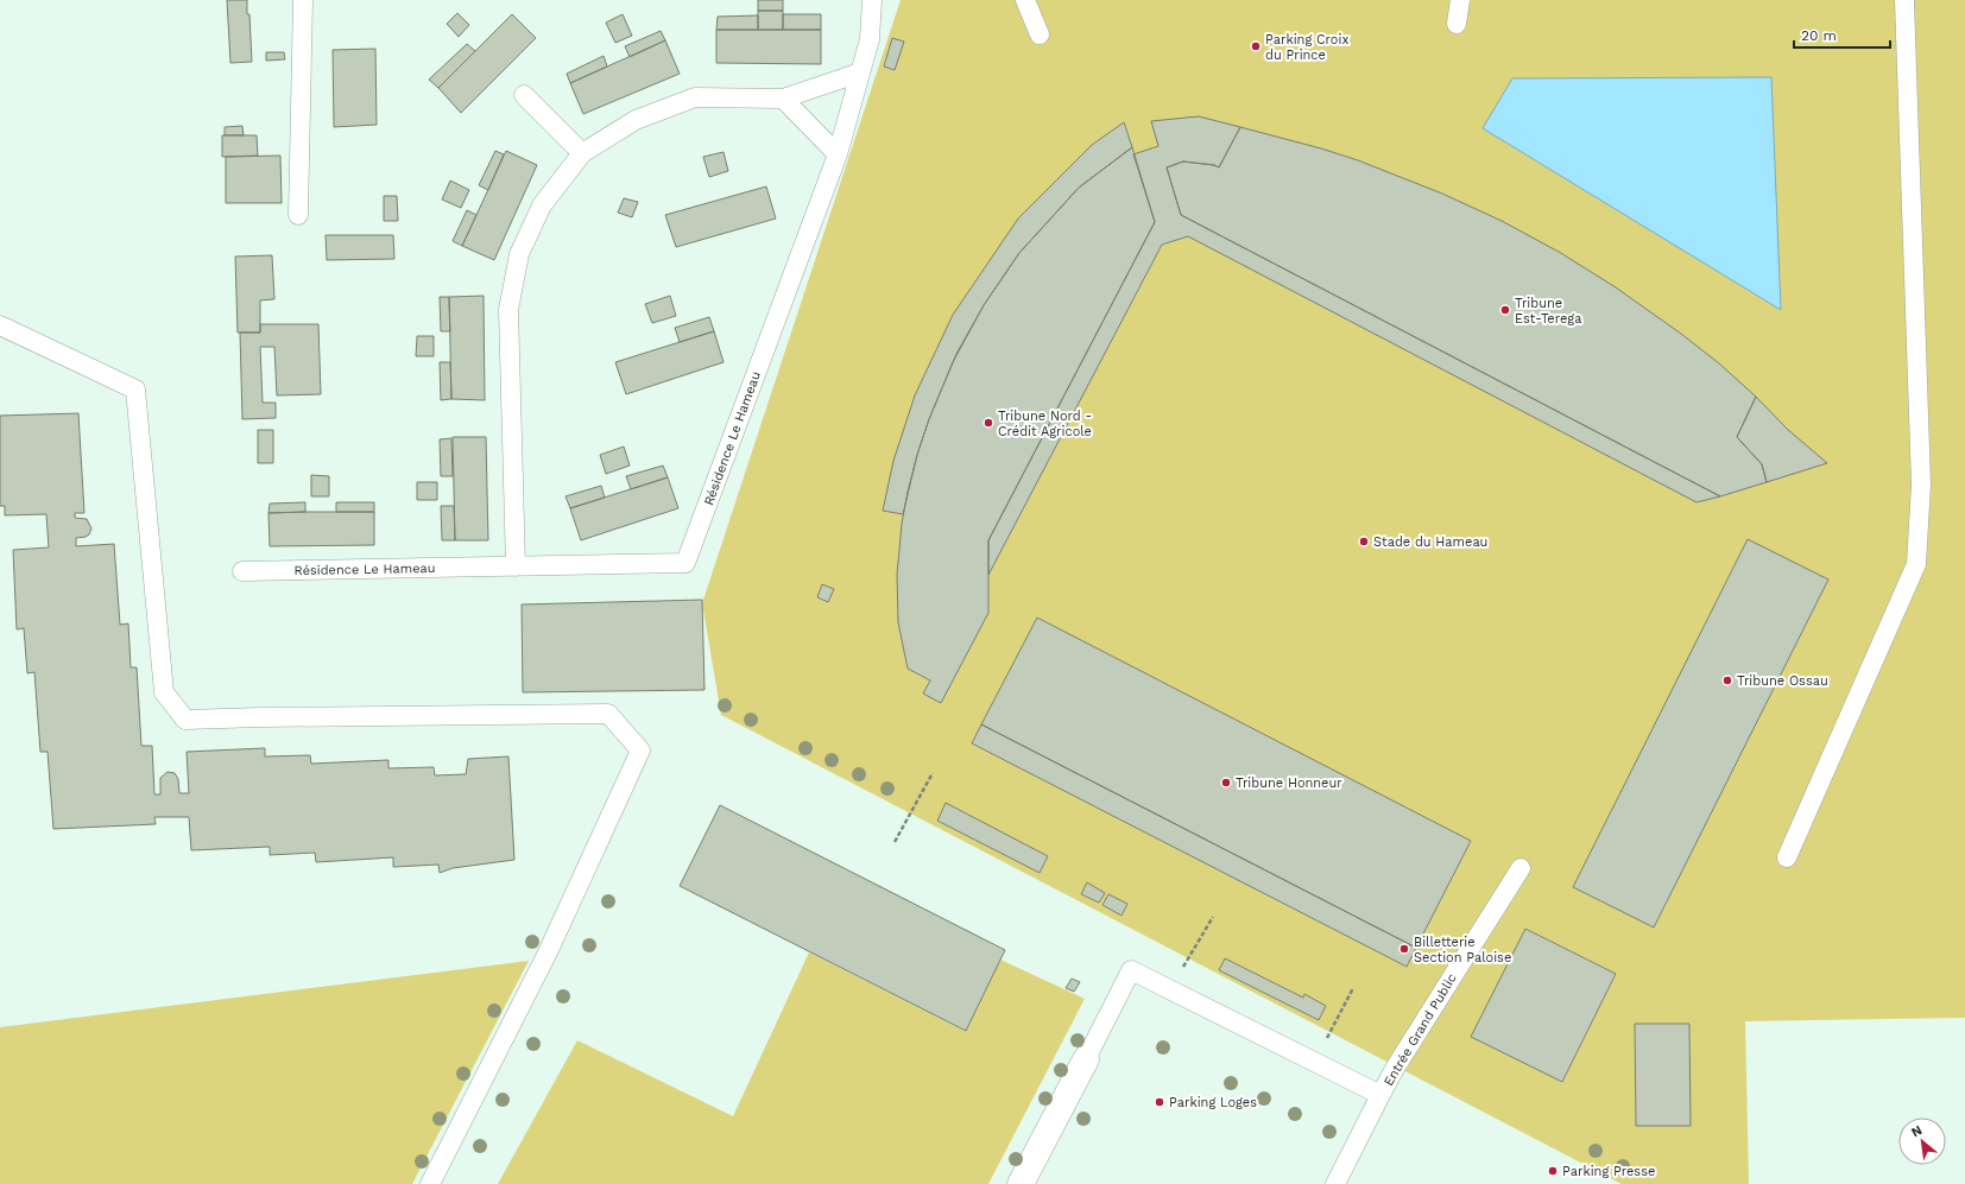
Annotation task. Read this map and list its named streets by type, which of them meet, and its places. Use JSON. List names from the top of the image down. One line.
{"streets":{"lane":["Résidence Le Hameau","Entrée Grand Public"]},"places":["Parking Croix du Prince","Tribune Est-Terega","Tribune Nord - Crédit Agricole","Stade du Hameau","Tribune Ossau","Tribune Honneur","Billetterie Section Paloise","Parking Loges","Parking Presse"],"scale_bar":"20 m","north":"top left"}
